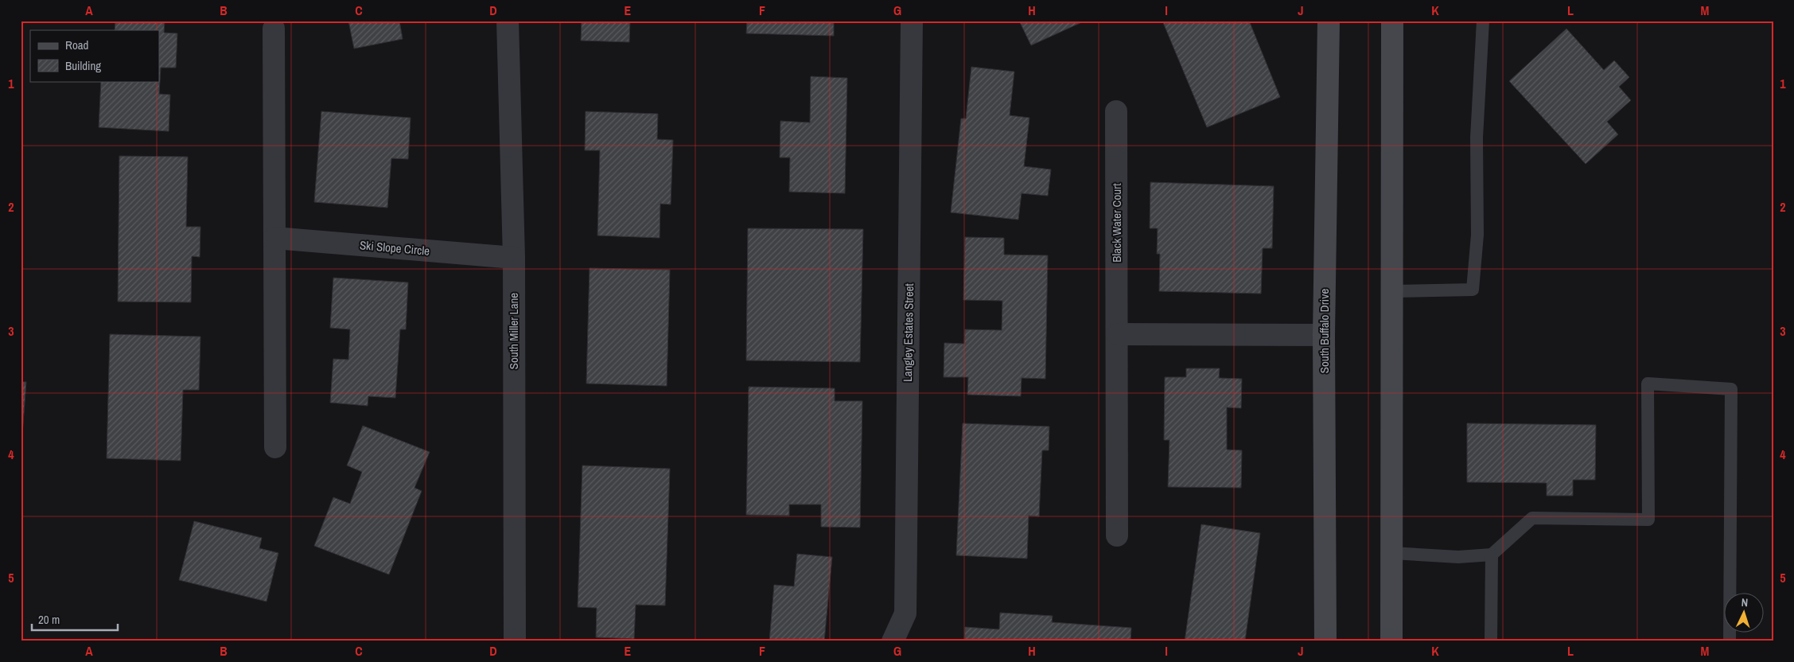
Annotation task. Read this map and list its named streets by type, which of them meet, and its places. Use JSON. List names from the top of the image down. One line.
{"streets":{"main road":["South Buffalo Drive"],"street":["Black Water Court","Ski Slope Circle","South Miller Lane","Langley Estates Street"]},"crossings":[["Ski Slope Circle","South Miller Lane"]],"legend":["Road","Building"],"scale_bar":"20 m","north":"top","grid":{"columns":["A","B","C","D","E","F","G","H","I","J","K","L","M"],"rows":["1","2","3","4","5"]}}
